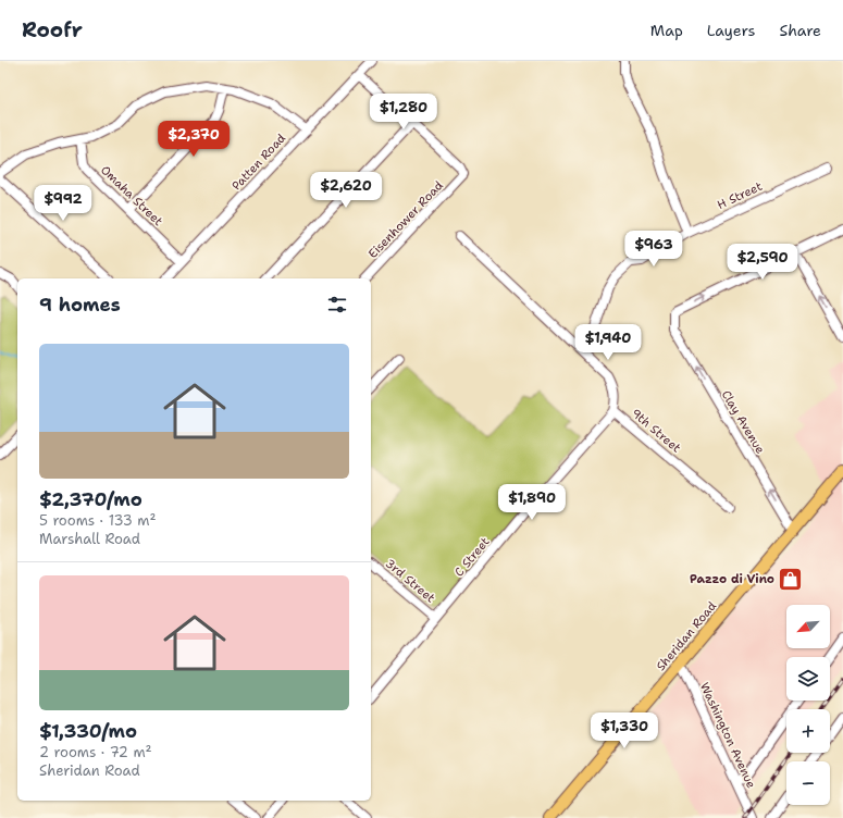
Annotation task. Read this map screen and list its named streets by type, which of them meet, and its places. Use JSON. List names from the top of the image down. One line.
{"streets":{"main road":["Sheridan Road"],"street":["Patten Road","Omaha Street","H Street","Eisenhower Road","Clay Avenue","9th Street","C Street","3rd Street","Washington Avenue"]},"crossings":[["Patten Road","Omaha Street"],["H Street","9th Street"],["Clay Avenue","Sheridan Road"],["9th Street","C Street"],["C Street","3rd Street"],["Sheridan Road","Washington Avenue"]],"places":{"shop":["Pazzo di Vino"]},"north":"bottom left","page":{"header":"Roofr","nav":["Map","Layers","Share"],"price":["$1,280","$2,370","$2,620","$992","$963","$2,590","$1,940","$1,890","$1,330"],"heading":"9 homes","list":[{"name":"$2,370/mo","note":"5 rooms · 133 m² · Marshall Road"},{"name":"$1,330/mo","note":"2 rooms · 72 m² · Sheridan Road"}],"map_buttons":["+","−"]}}
